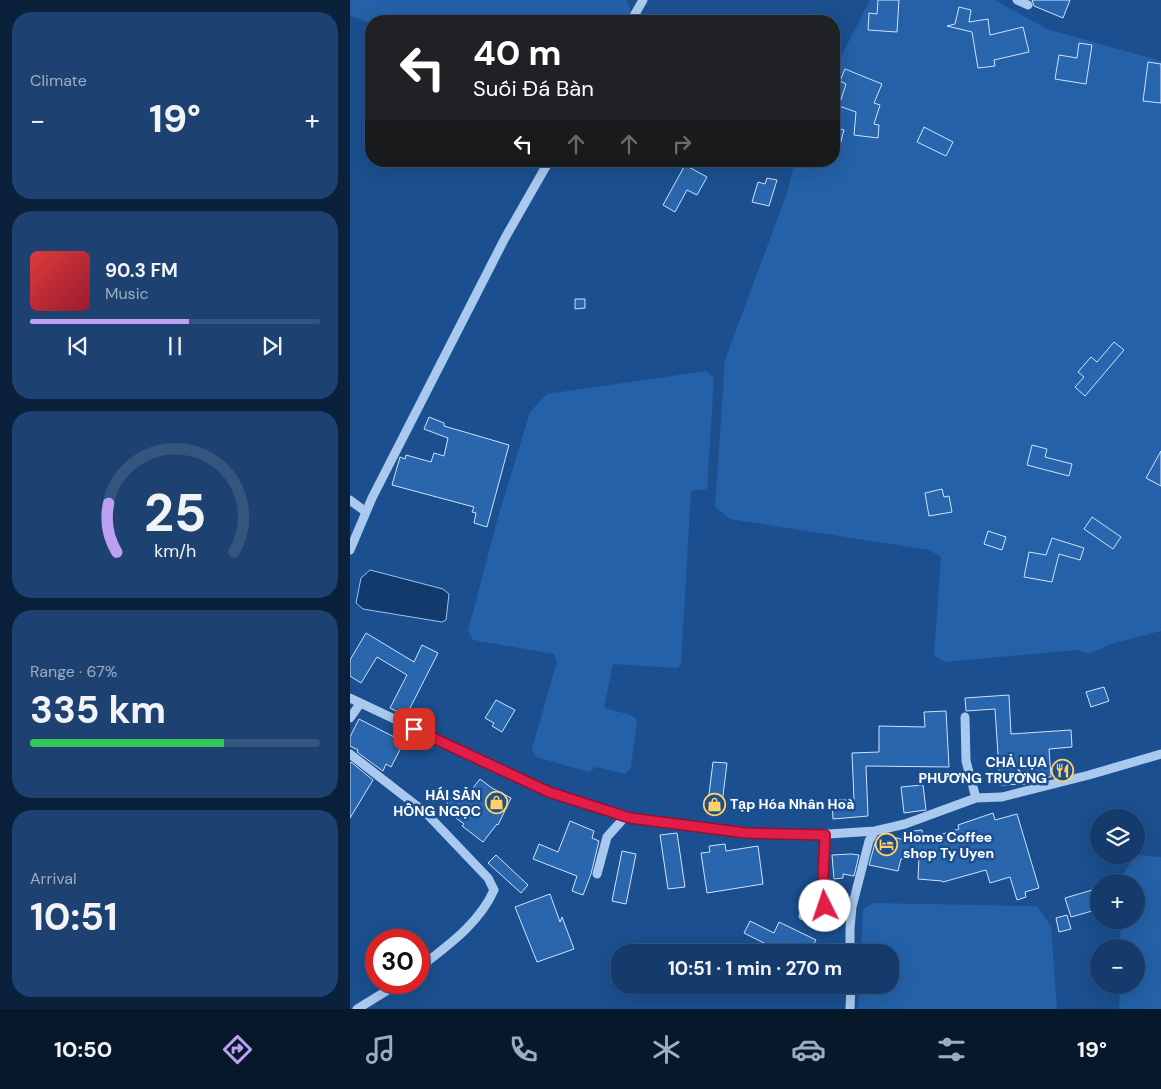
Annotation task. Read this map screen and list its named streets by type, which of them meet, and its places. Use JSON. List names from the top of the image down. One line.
{"places":{"restaurant":["CHẢ LỤA PHƯƠNG TRƯỜNG"],"shop":["HÁI SẢN HỒNG NGỌC","Tạp Hóa Nhân Hoà"],"hotel":["Home Coffee shop Ty Uyen"]},"page":{"tile":["Climate",["Range · 67%","335 km"],["Arrival","10:51"]],"turn":["40 m","Suối Đá Bàn"],"heat":["−","19°","+"],"song":["90.3 FM","Music"],"map_buttons":["+","−"],"limit":"30","trip":"10:51 · 1 min · 270 m","tabs":["10:50","19°"],"gauge":["25","km/h"]}}
